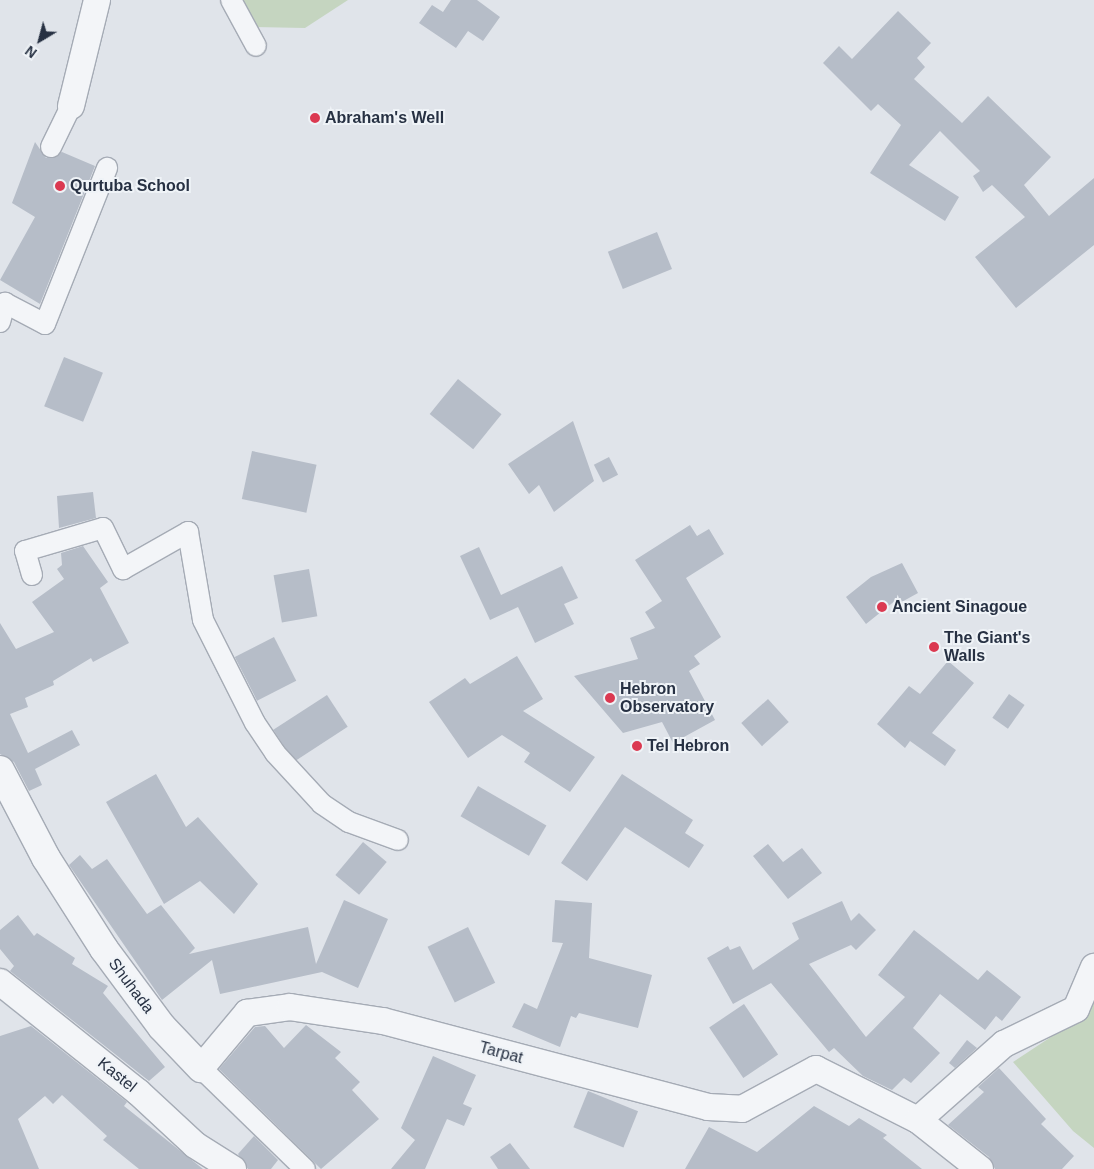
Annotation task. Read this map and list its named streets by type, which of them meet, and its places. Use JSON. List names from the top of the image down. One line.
{"streets":{"street":["Shuhada","Tarpat","Kastel"]},"crossings":[["Shuhada","Tarpat"]],"places":["Abraham's Well","Qurtuba School","Ancient Sinagoue","The Giant's Walls","Hebron Observatory","Tel Hebron"],"north":"bottom left"}
